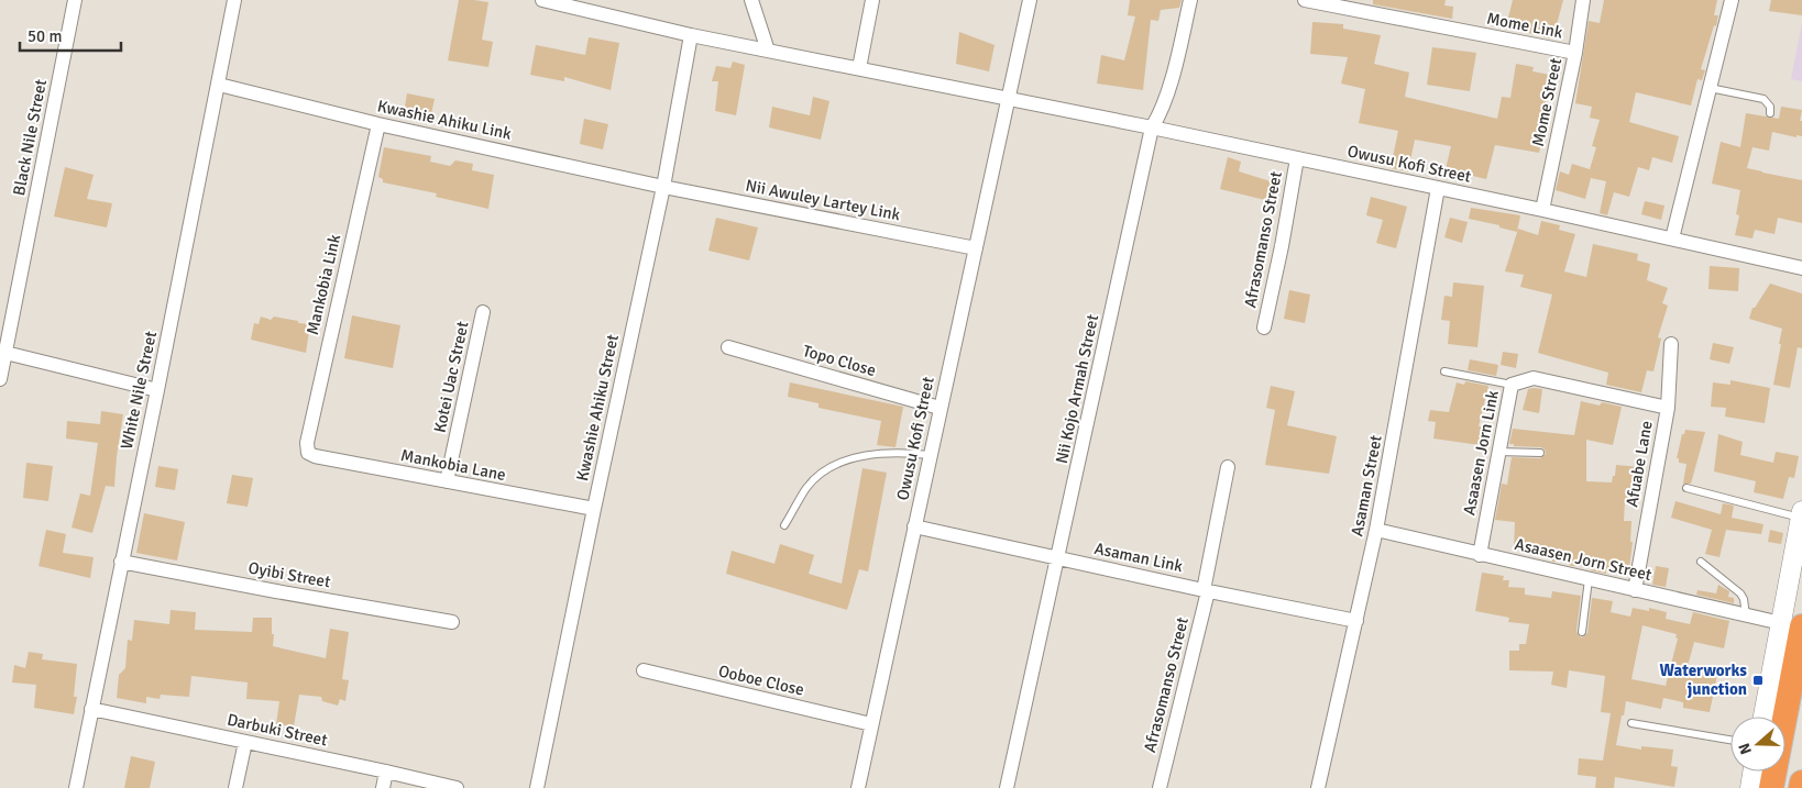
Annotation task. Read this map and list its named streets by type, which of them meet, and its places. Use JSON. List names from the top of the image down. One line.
{"streets":{"street":["Mome Link","Mome Street","Kwashie Ahiku Link","Black Nile Street","Owusu Kofi Street","Nii Awuley Lartey Link","Afrasomanso Street","Mankobia Link","Topo Close","Kotei Uac Street","Nii Kojo Armah Street","White Nile Street","Kwashie Ahiku Street","Asaasen Jorn Link","Afuabe Lane","Mankobia Lane","Asaman Street","Asaman Link","Asaasen Jorn Street","Oyibi Street","Ooboe Close","Darbuki Street"]},"crossings":[["Mome Link","Mome Street"],["Mome Street","Owusu Kofi Street"],["Kwashie Ahiku Link","Nii Awuley Lartey Link"],["Kwashie Ahiku Link","Mankobia Link"],["Kwashie Ahiku Link","White Nile Street"],["Kwashie Ahiku Link","Kwashie Ahiku Street"],["Owusu Kofi Street","Nii Awuley Lartey Link"],["Owusu Kofi Street","Afrasomanso Street"],["Owusu Kofi Street","Topo Close"],["Owusu Kofi Street","Nii Kojo Armah Street"],["Owusu Kofi Street","Kwashie Ahiku Street"],["Owusu Kofi Street","Asaman Street"],["Owusu Kofi Street","Asaman Link"],["Owusu Kofi Street","Ooboe Close"],["Nii Awuley Lartey Link","Kwashie Ahiku Street"],["Afrasomanso Street","Asaman Link"],["Mankobia Link","Mankobia Lane"],["Kotei Uac Street","Mankobia Lane"],["Nii Kojo Armah Street","Asaman Link"],["White Nile Street","Oyibi Street"],["White Nile Street","Darbuki Street"],["Kwashie Ahiku Street","Mankobia Lane"],["Asaasen Jorn Link","Afuabe Lane"],["Asaasen Jorn Link","Asaasen Jorn Street"],["Afuabe Lane","Asaasen Jorn Street"],["Asaman Street","Asaman Link"],["Asaman Street","Asaasen Jorn Street"]],"places":{"transit":["Waterworks junction"]},"scale_bar":"50 m","north":"left"}
